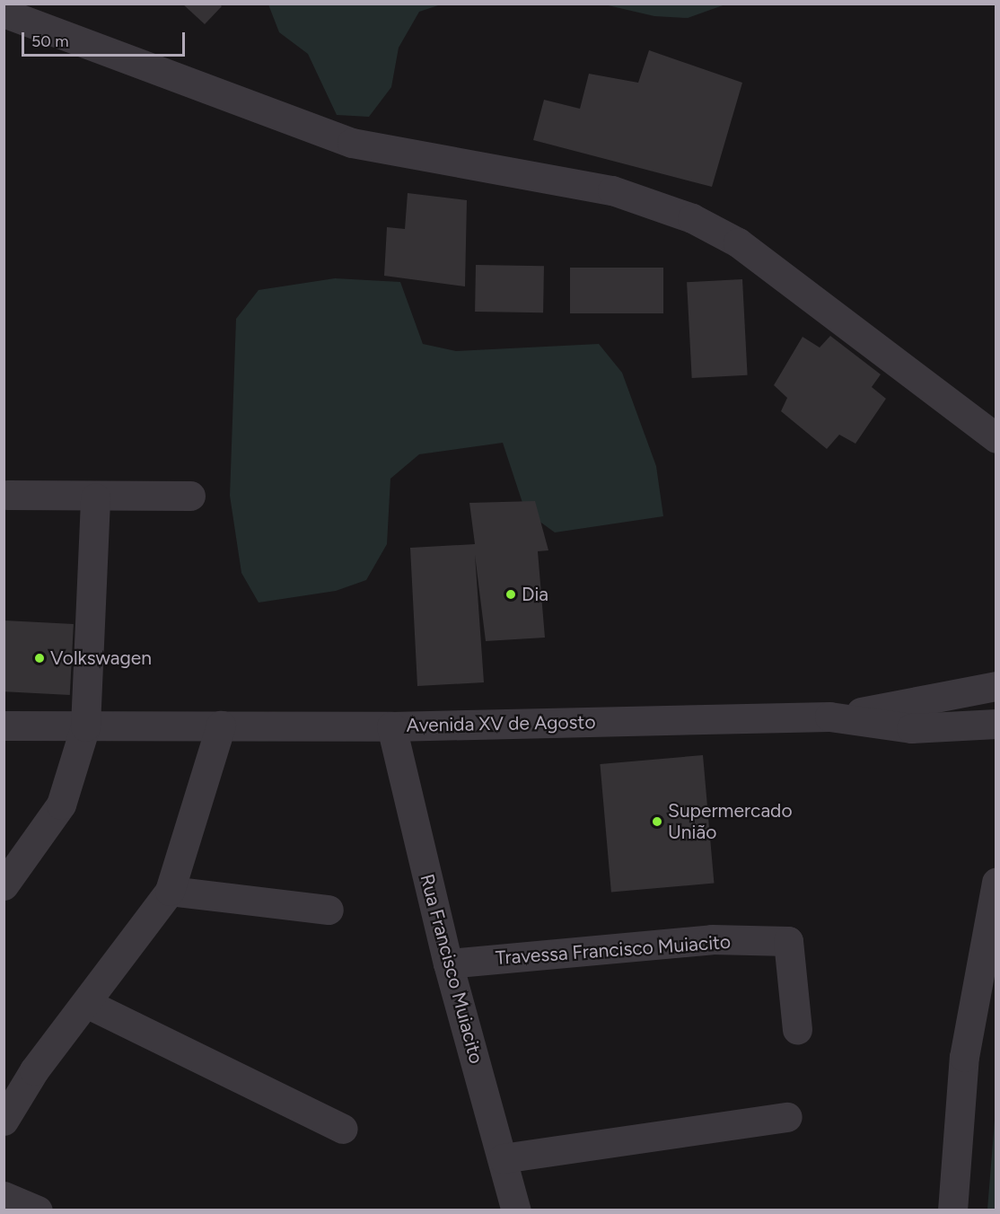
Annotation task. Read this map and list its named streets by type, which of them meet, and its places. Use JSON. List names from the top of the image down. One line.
{"streets":{"street":["Avenida XV de Agosto","Travessa Francisco Muiacito","Rua Francisco Muiacito"]},"crossings":[["Avenida XV de Agosto","Rua Francisco Muiacito"],["Travessa Francisco Muiacito","Rua Francisco Muiacito"]],"places":["Dia","Volkswagen","Supermercado União"],"scale_bar":"50 m"}
